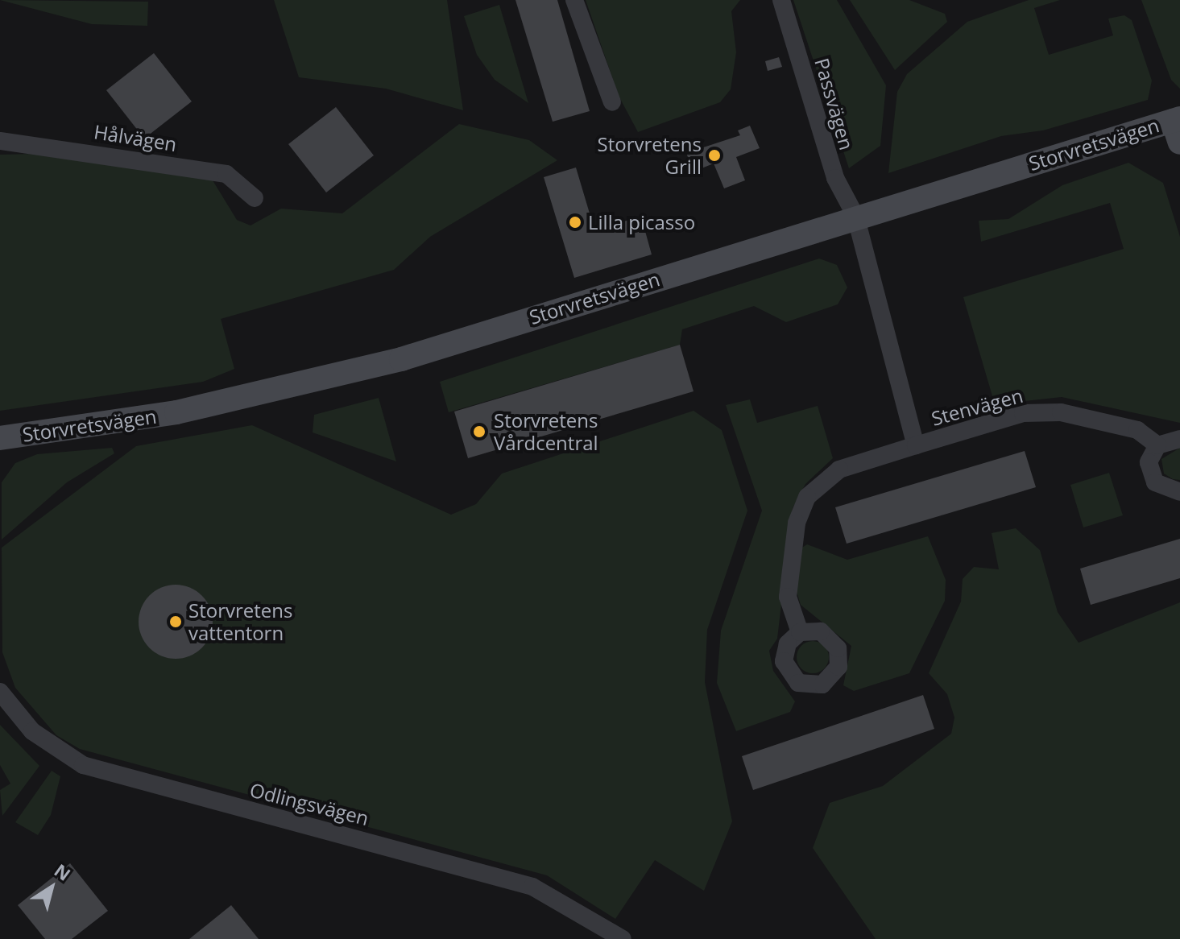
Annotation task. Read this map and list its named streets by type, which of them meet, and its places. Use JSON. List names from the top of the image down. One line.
{"streets":{"street":["Passvägen","Hålvägen","Storvretsvägen","Stenvägen","Odlingsvägen"]},"crossings":[["Passvägen","Storvretsvägen"],["Passvägen","Stenvägen"],["Storvretsvägen","Stenvägen"]],"places":["Storvretens Grill","Lilla picasso","Storvretens Vårdcentral","Storvretens vattentorn"],"north":"top right"}
